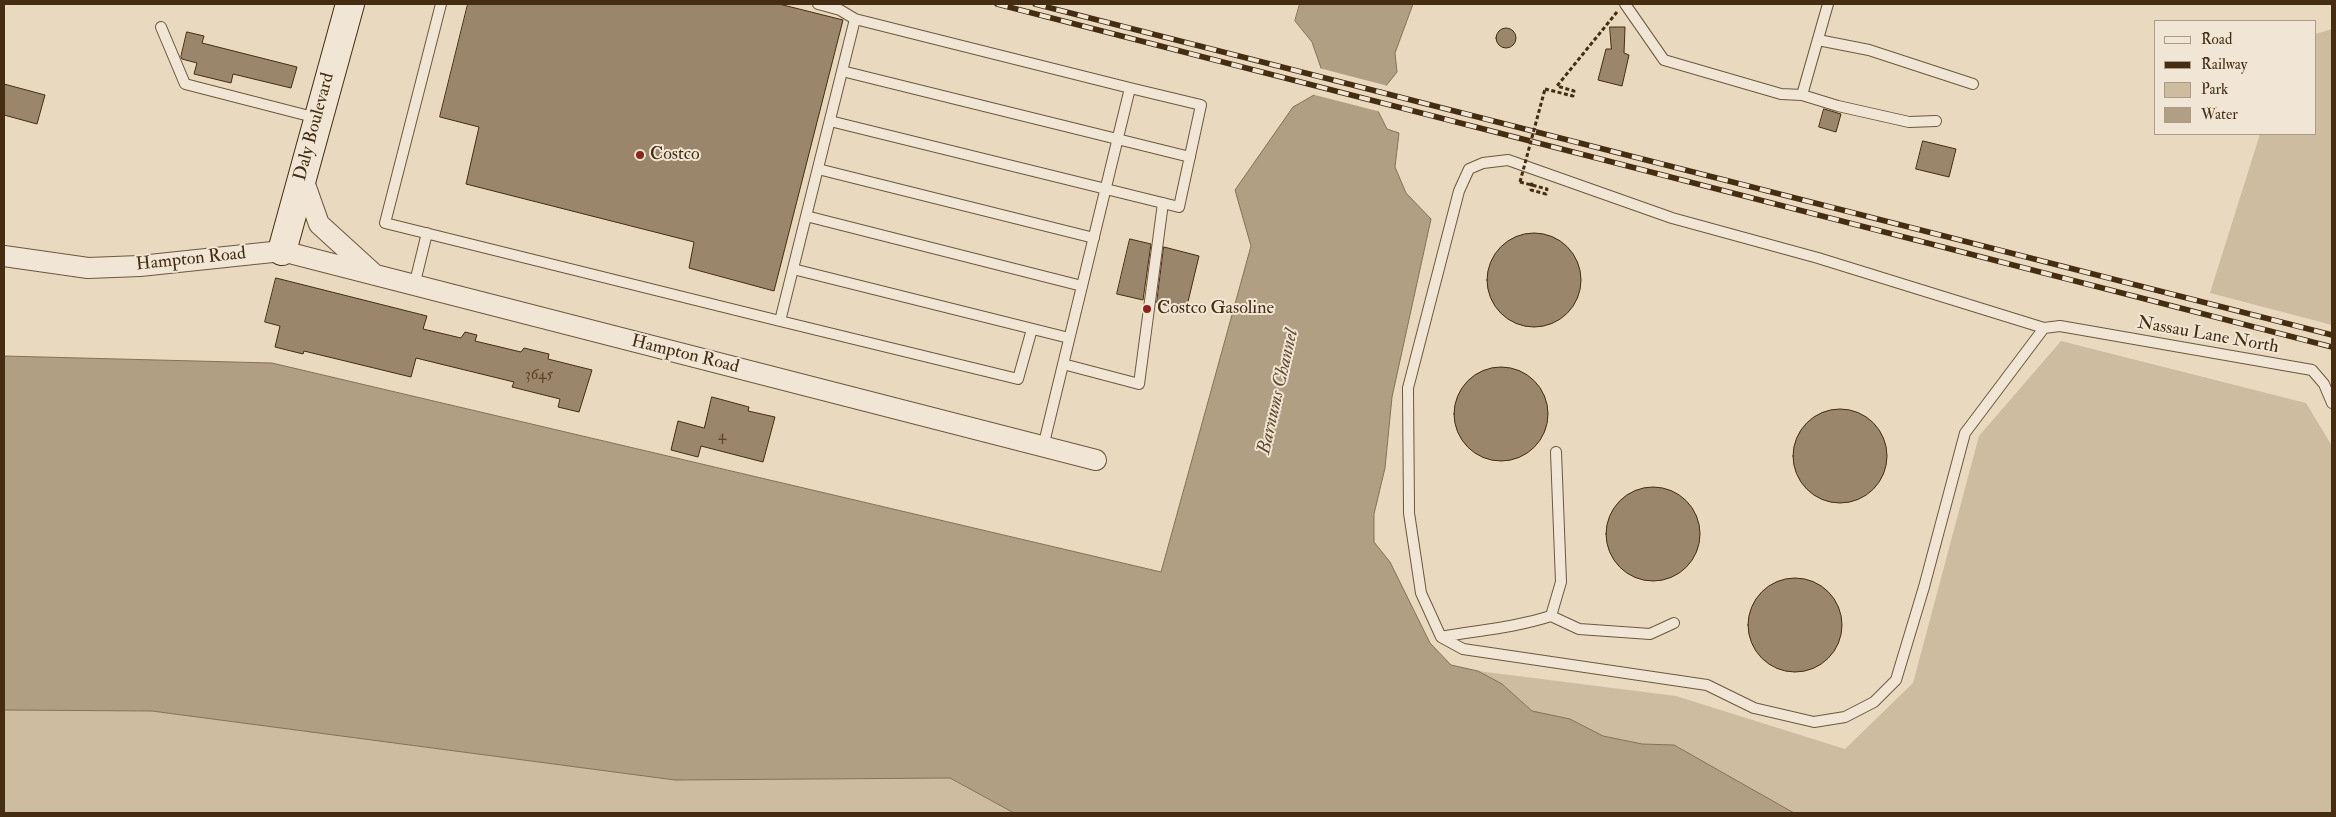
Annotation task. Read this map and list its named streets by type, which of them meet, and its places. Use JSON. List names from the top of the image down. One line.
{"streets":{"street":["Daly Boulevard","Hampton Road"],"lane":["Nassau Lane North"]},"crossings":[["Daly Boulevard","Hampton Road"]],"water":["Barnums Channel"],"places":["Costco","Costco Gasoline"],"house_numbers":["3645","4"],"legend":["Road","Railway","Park","Water"]}
